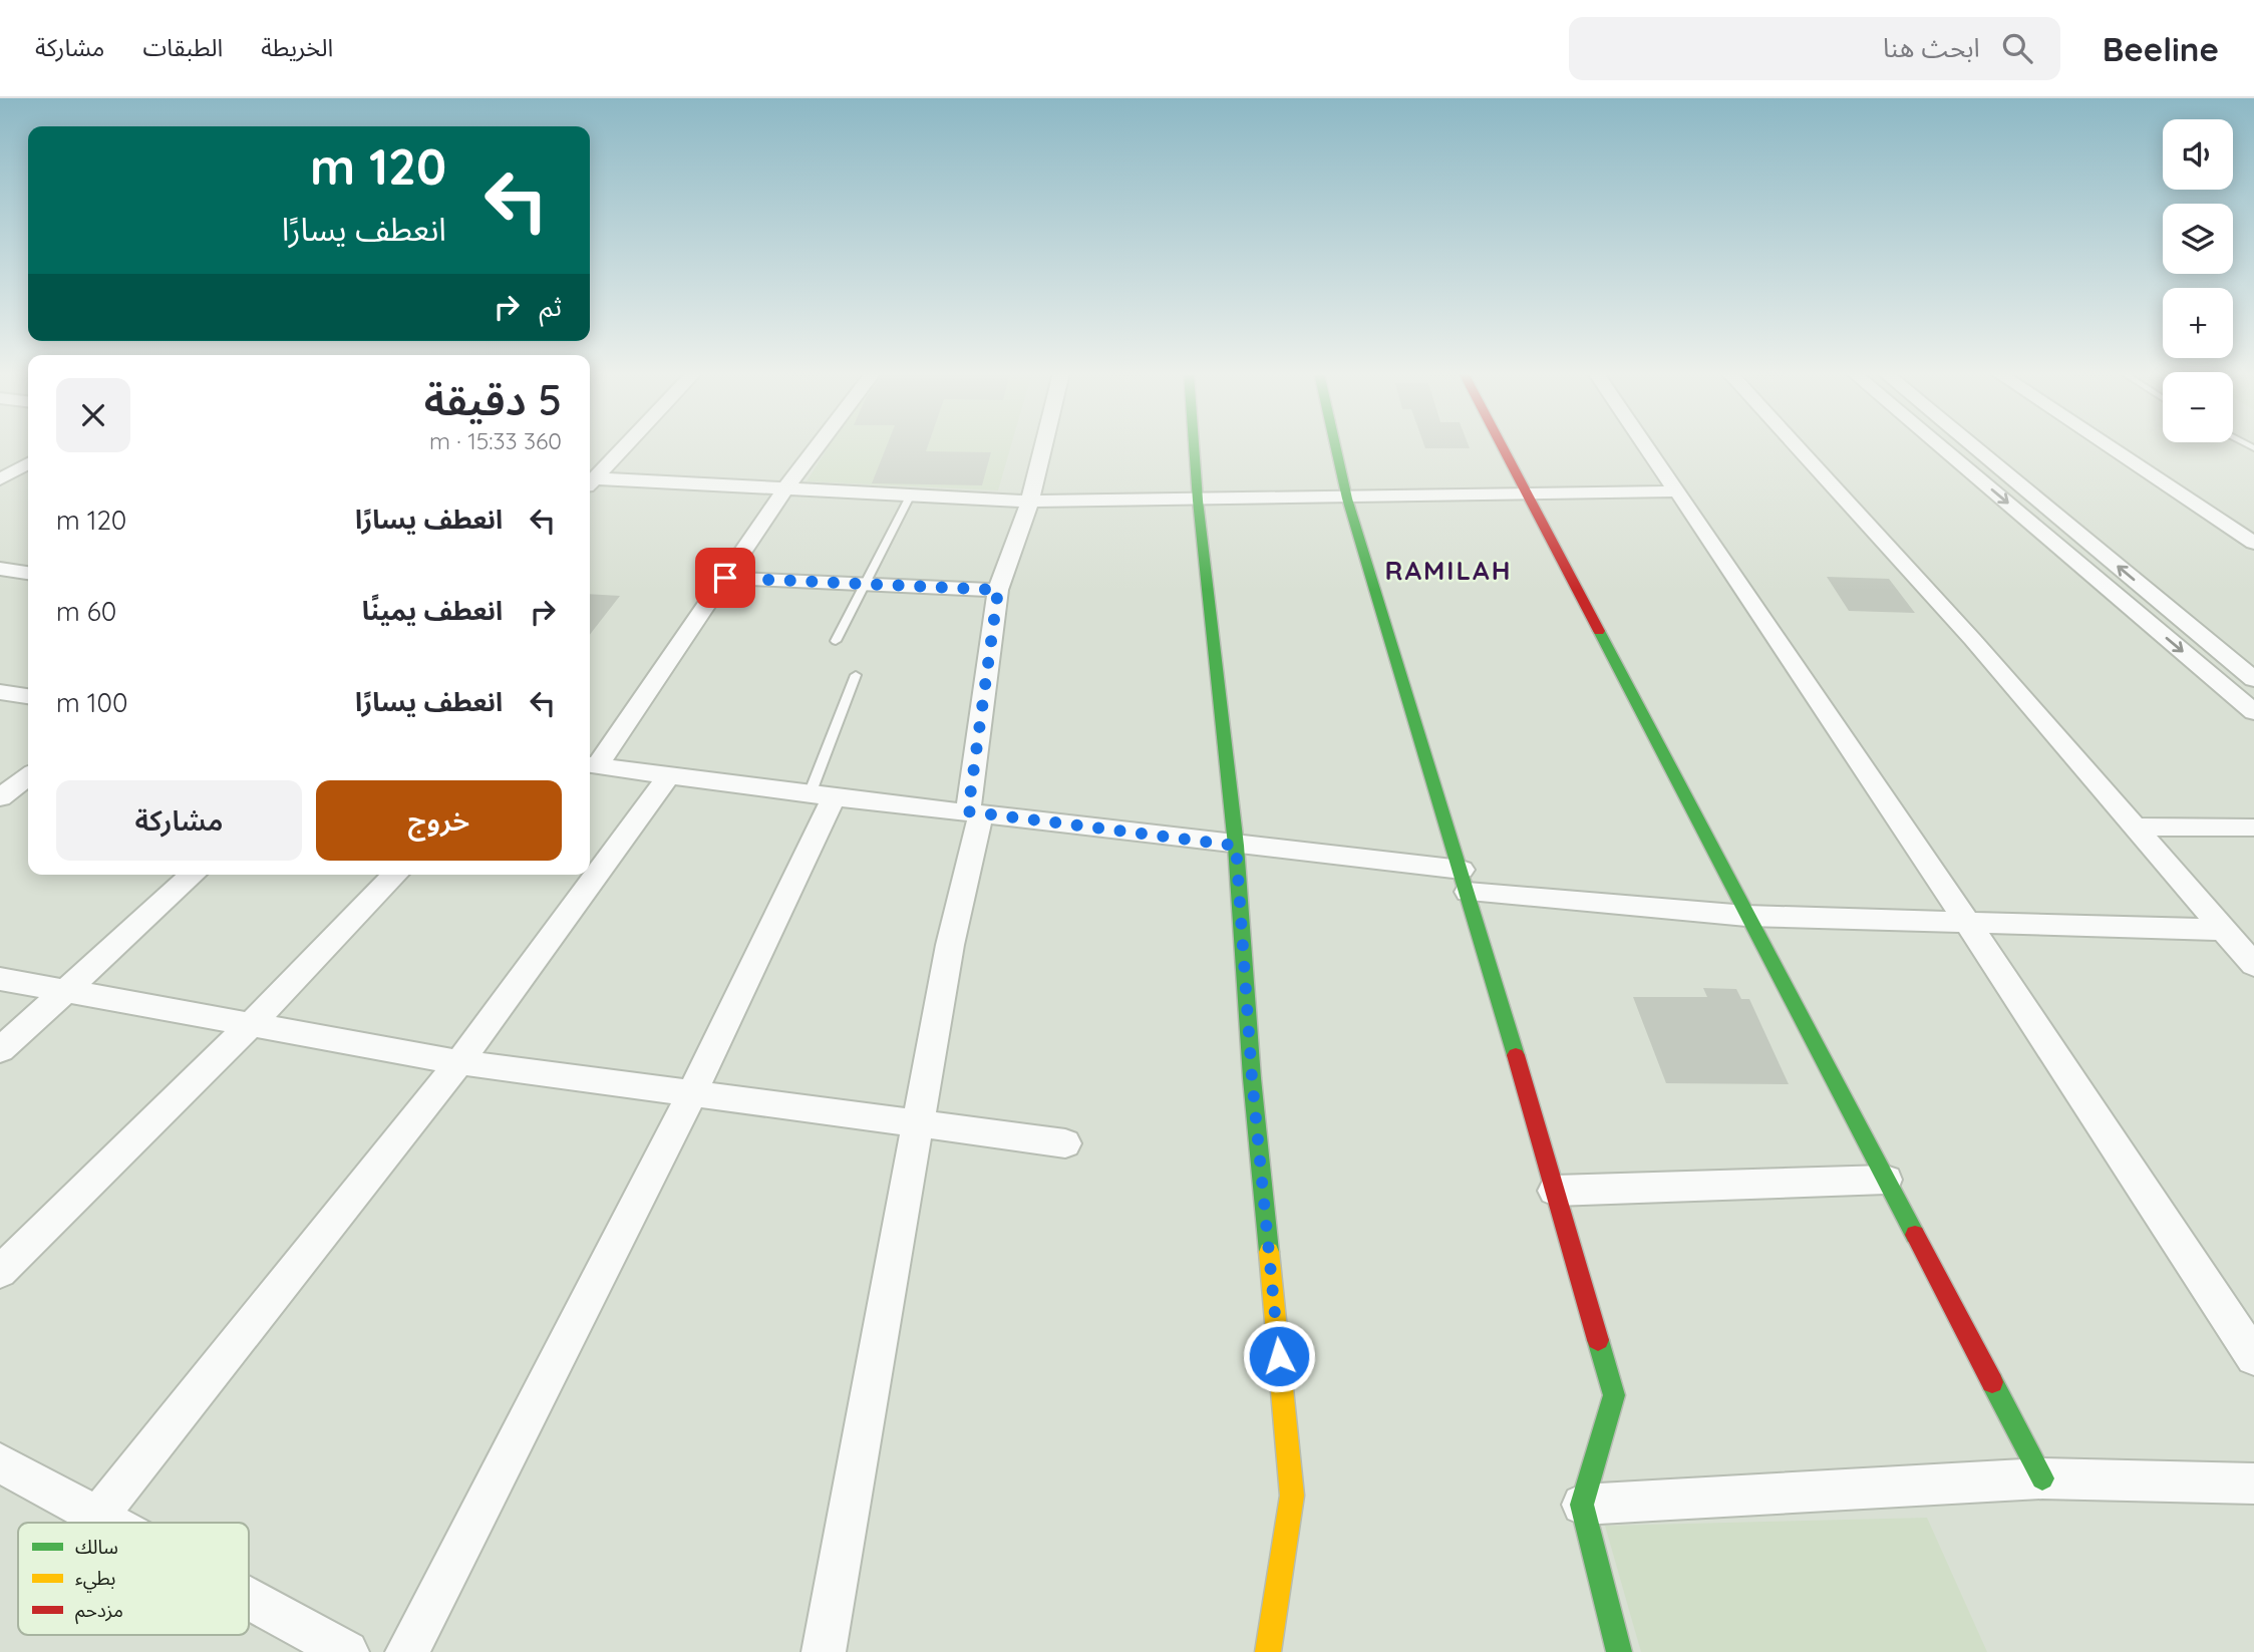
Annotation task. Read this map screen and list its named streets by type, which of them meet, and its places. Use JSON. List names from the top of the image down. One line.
{"districts":["RAMILAH"],"legend":["سالك","بطيء","مزدحم"],"page":{"header":"Beeline","search":"ابحث هنا","nav":["الخريطة","الطبقات","مشاركة"],"map_buttons":["+","−"],"turn":["120 m","انعطف يسارًا"],"then":"ثم","heading":["5 دقيقة","360 m · 15:33"],"list":[{"name":"انعطف يسارًا","value":"120 m"},{"name":"انعطف يمينًا","value":"60 m"},{"name":"انعطف يسارًا","value":"100 m"}],"buttons":["خروج","مشاركة"]}}
